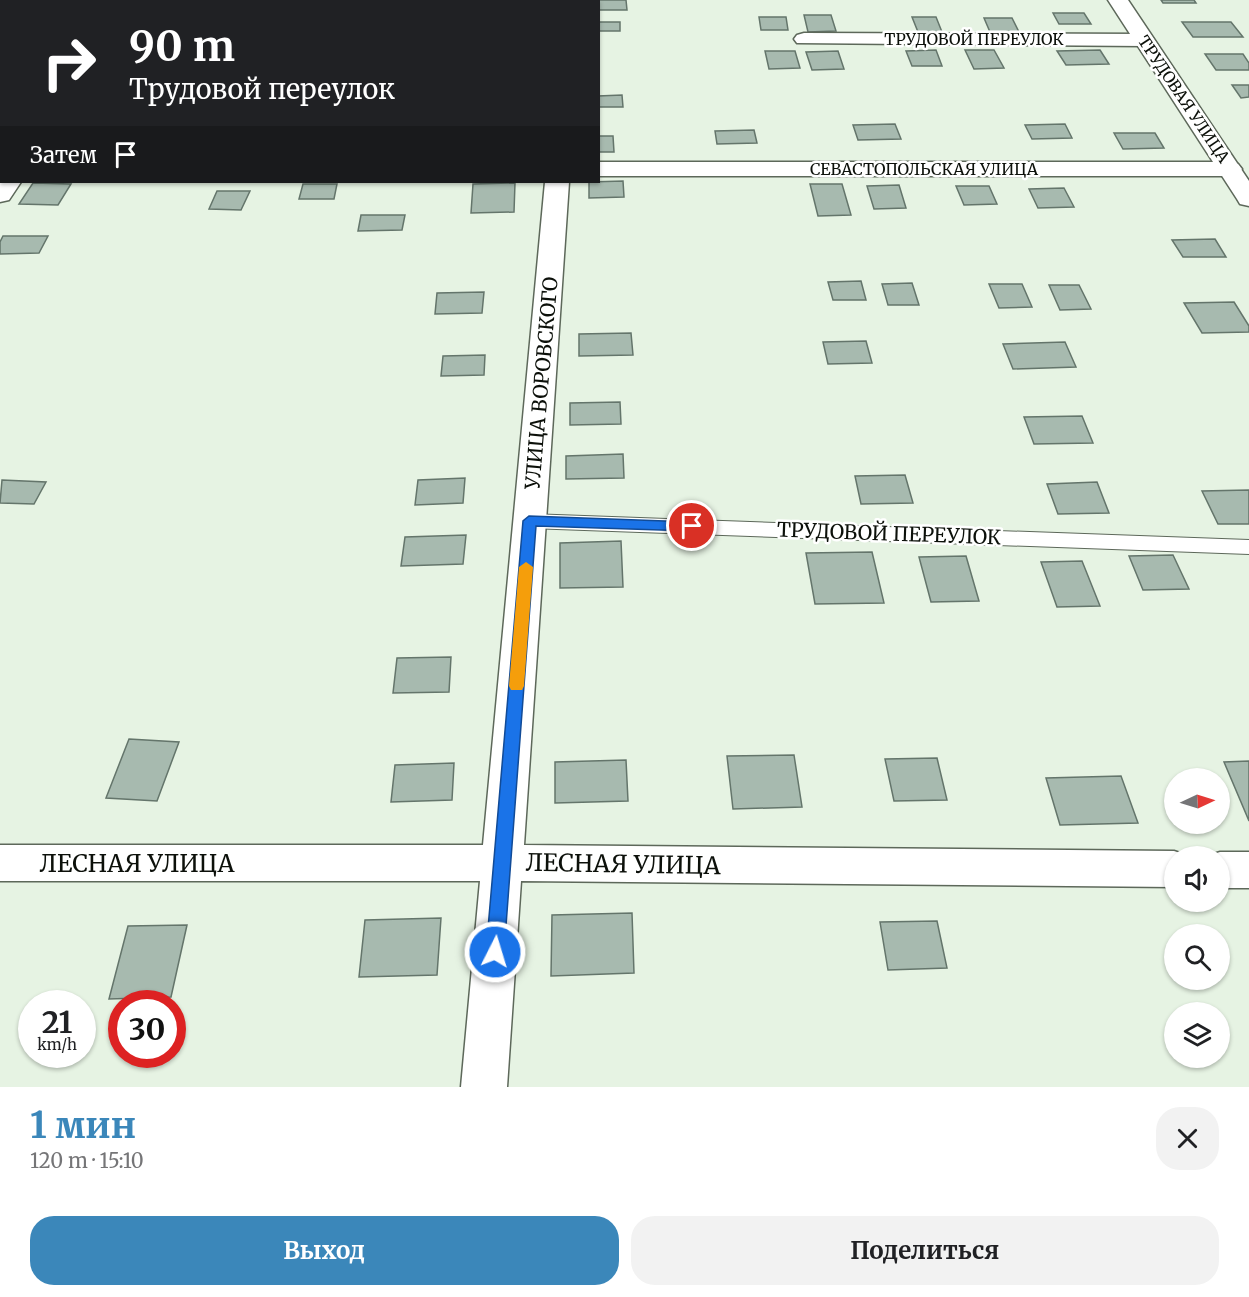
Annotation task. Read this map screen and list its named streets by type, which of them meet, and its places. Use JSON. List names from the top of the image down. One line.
{"streets":{"street":["ТРУДОВОЙ ПЕРЕУЛОК","ТРУДОВАЯ УЛИЦА","СЕВАСТОПОЛЬСКАЯ УЛИЦА","УЛИЦА ВОРОВСКОГО","ЛЕСНАЯ УЛИЦА"]},"crossings":[["ТРУДОВОЙ ПЕРЕУЛОК","ТРУДОВАЯ УЛИЦА"],["ТРУДОВОЙ ПЕРЕУЛОК","УЛИЦА ВОРОВСКОГО"],["ТРУДОВАЯ УЛИЦА","СЕВАСТОПОЛЬСКАЯ УЛИЦА"],["УЛИЦА ВОРОВСКОГО","ЛЕСНАЯ УЛИЦА"]],"north":"right","page":{"turn":["90 m","Трудовой переулок"],"then":"Затем","speed":"21 km/h","limit":"30","heading":["1 мин","120 m · 15:10"],"buttons":["Выход","Поделиться"]}}
